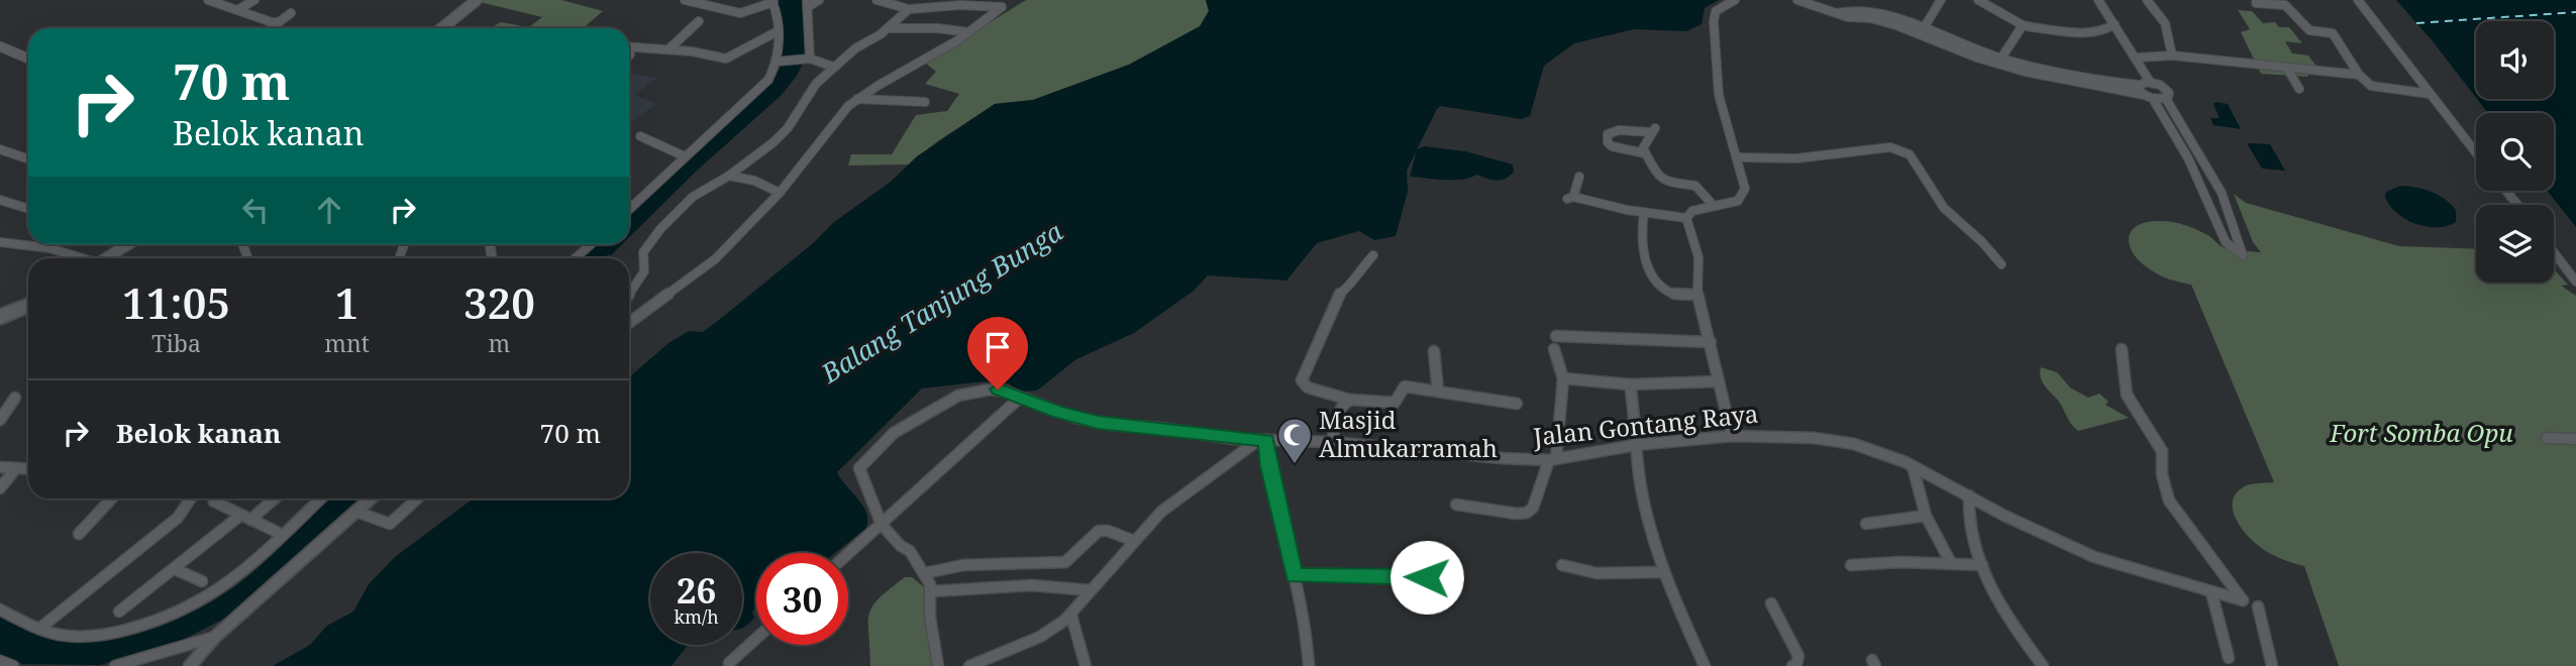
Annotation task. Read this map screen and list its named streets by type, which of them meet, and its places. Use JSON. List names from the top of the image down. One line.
{"streets":{"street":["Jalan Gontang Raya"]},"water":["Balang Tanjung Bunga"],"parks":["Fort Somba Opu"],"places":{"mosque":["Masjid Almukarramah"]},"page":{"turn":["70 m","Belok kanan"],"eta":["11:05","Tiba","1","mnt","320","m"],"list":[{"name":"Belok kanan","value":"70 m"}],"speed":"26 km/h","limit":"30"}}
